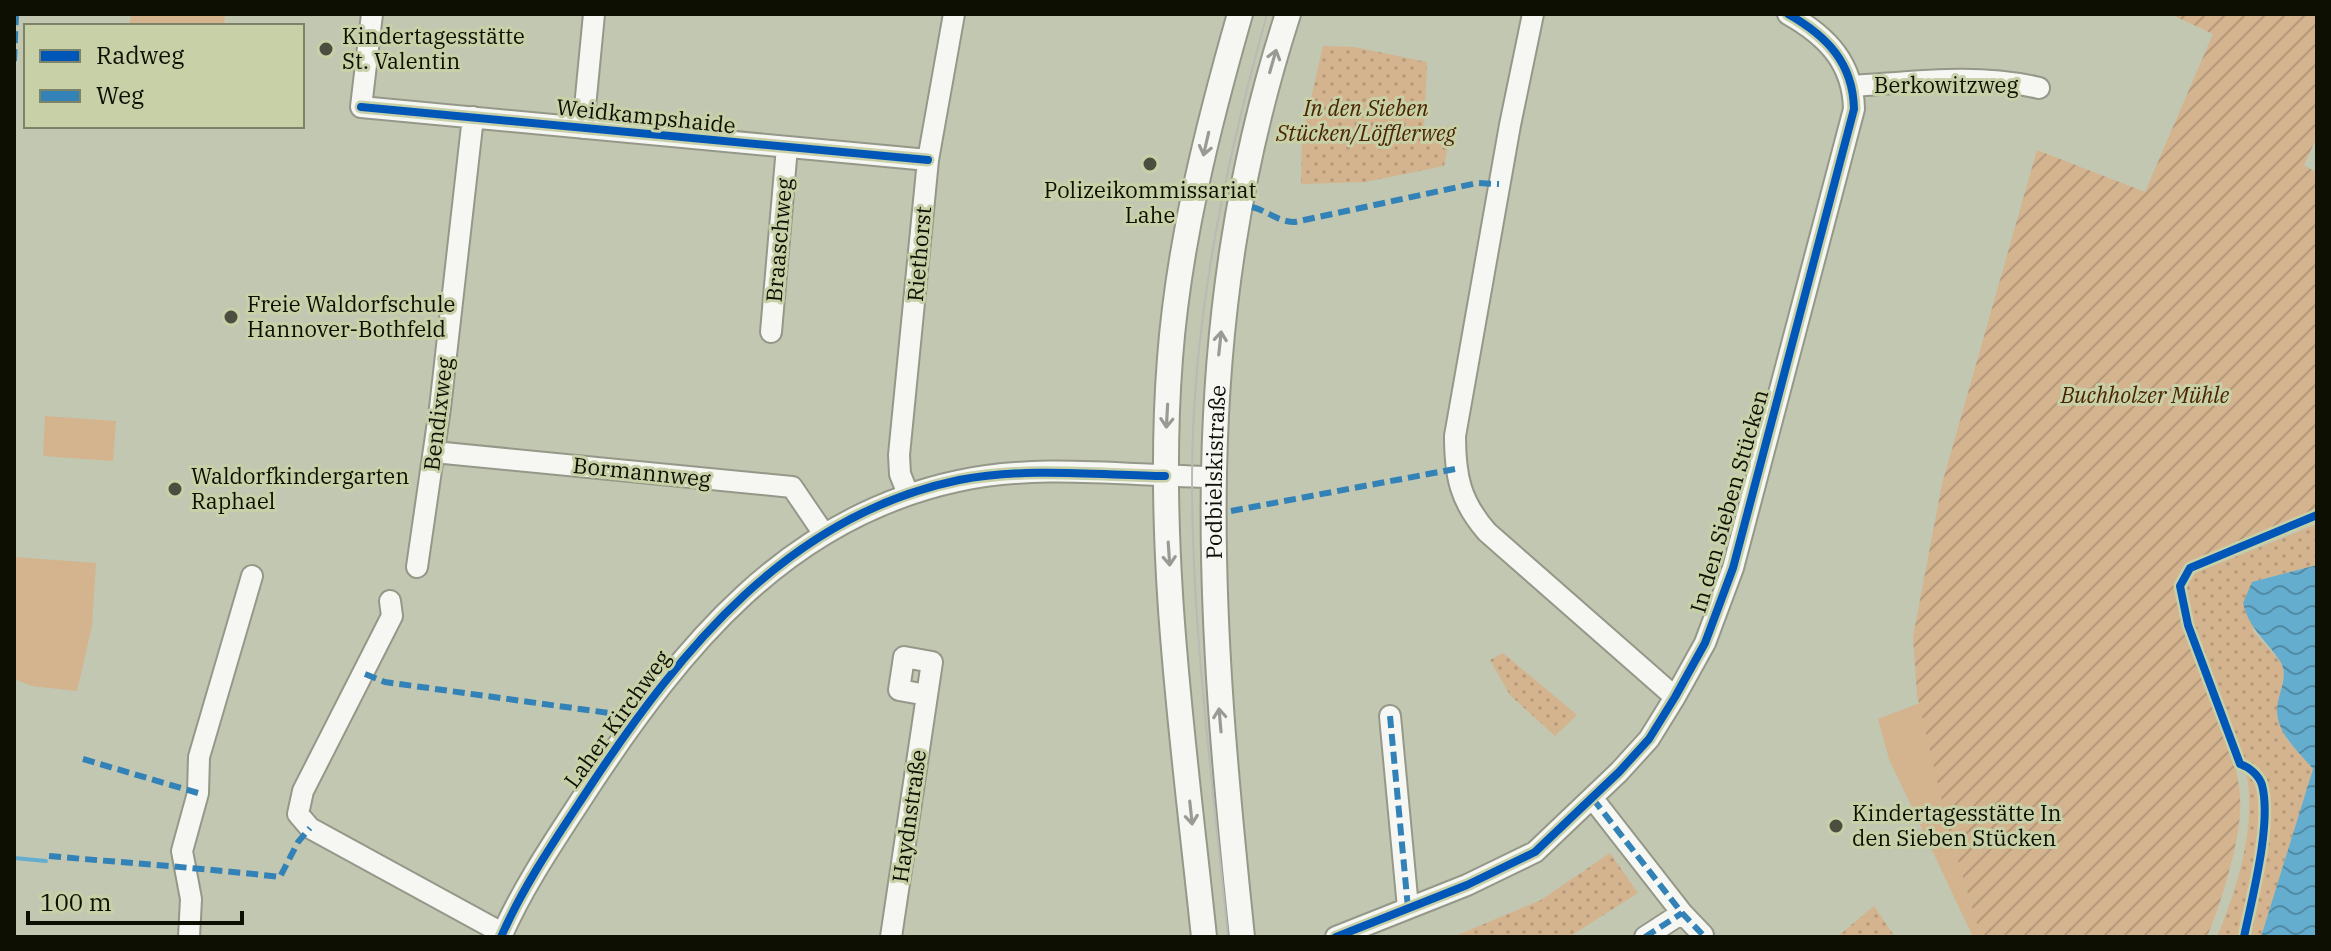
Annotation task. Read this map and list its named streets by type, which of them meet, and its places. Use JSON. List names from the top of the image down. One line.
{"streets":{"main road":["Podbielskistraße"],"street":["Berkowitzweg","Weidkampshaide","Braaschweg","Riethorst","Bendixweg","Bormannweg","In den Sieben Stücken","Laher Kirchweg","Haydnstraße"]},"crossings":[["Berkowitzweg","In den Sieben Stücken"],["Weidkampshaide","Braaschweg"],["Weidkampshaide","Riethorst"],["Weidkampshaide","Bendixweg"],["Riethorst","Laher Kirchweg"],["Bendixweg","Bormannweg"],["Bormannweg","Laher Kirchweg"],["Podbielskistraße","Laher Kirchweg"]],"parks":["In den Sieben Stücken/Löfflerweg","Buchholzer Mühle"],"places":["Kindertagesstätte St. Valentin","Polizeikommissariat Lahe","Freie Waldorfschule Hannover-Bothfeld","Waldorfkindergarten Raphael","Kindertagesstätte In den Sieben Stücken"],"legend":["Radweg","Weg"],"scale_bar":"100 m"}
